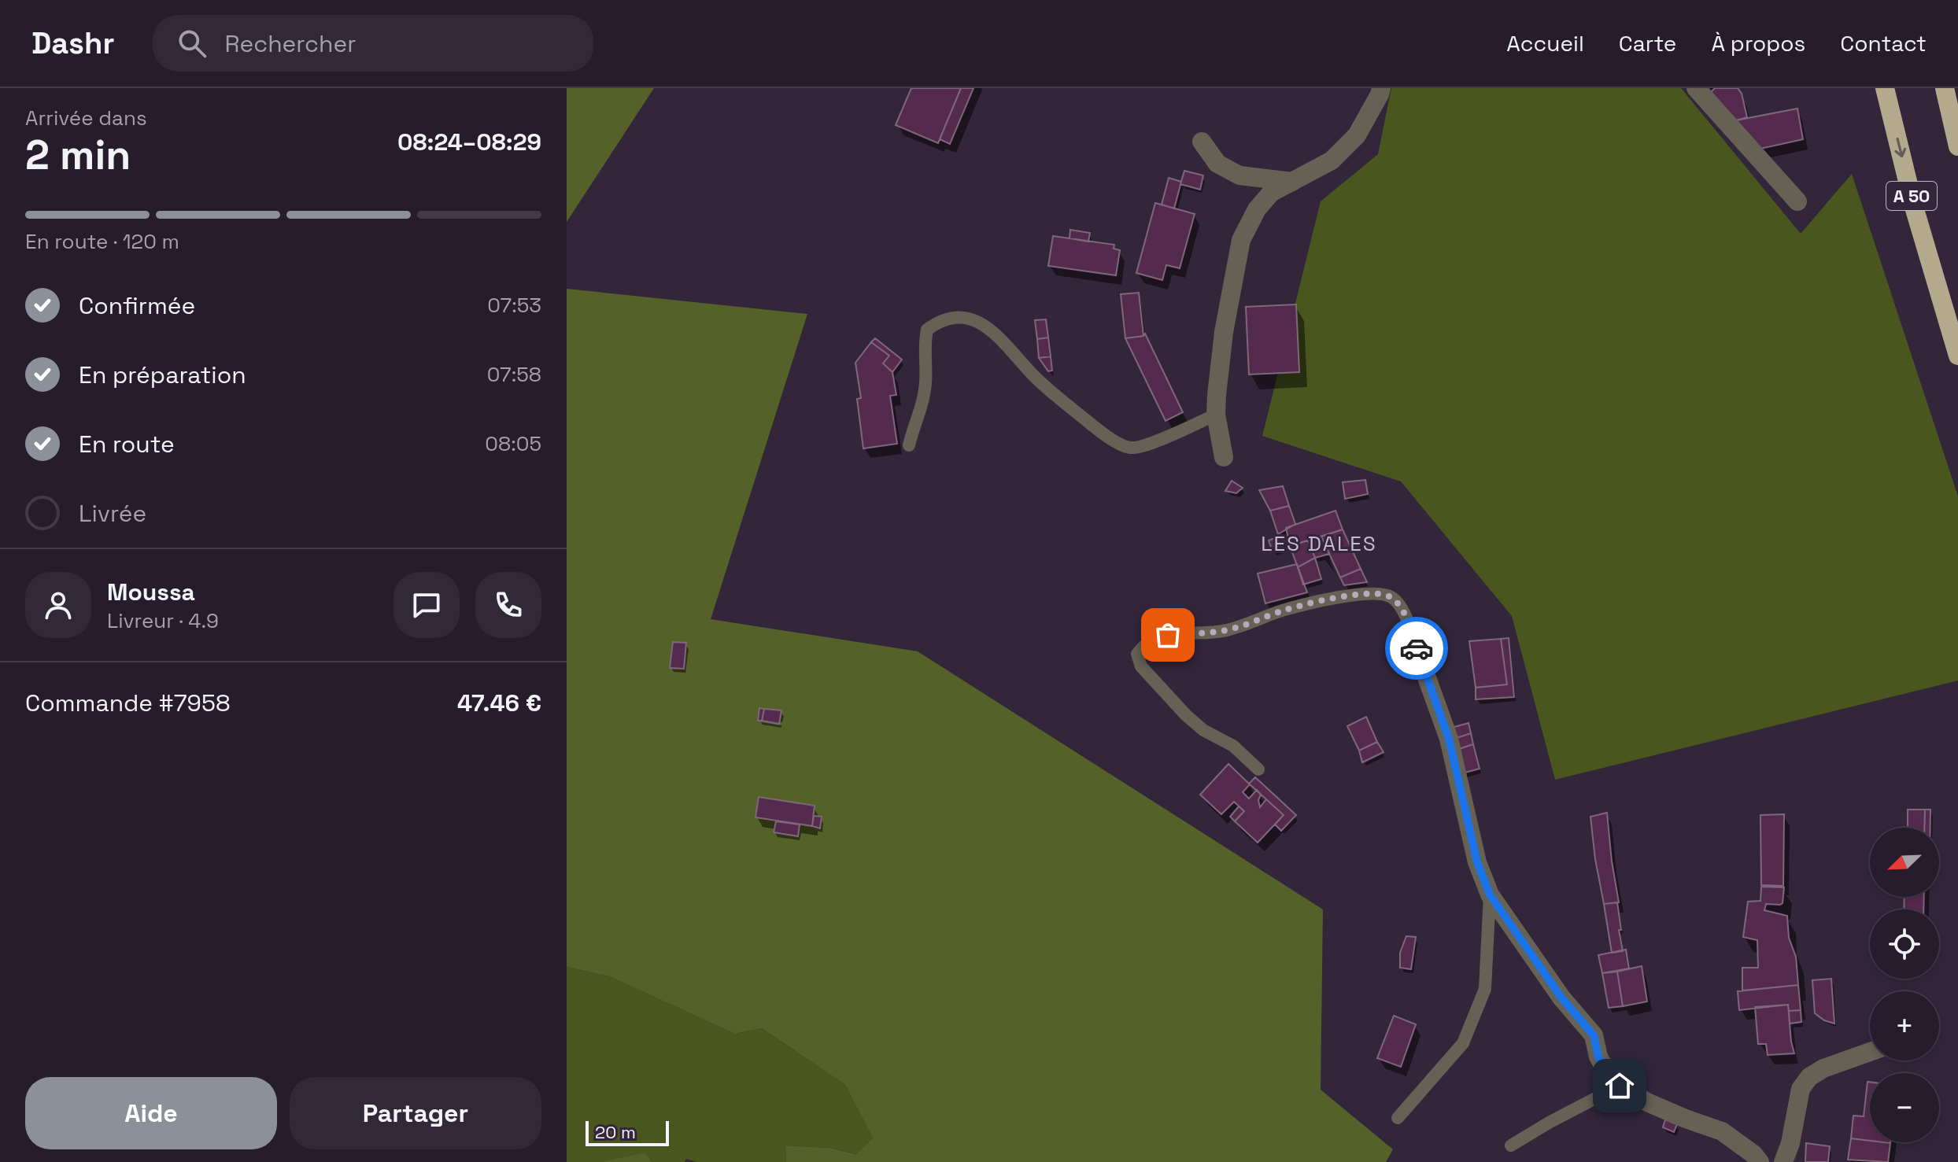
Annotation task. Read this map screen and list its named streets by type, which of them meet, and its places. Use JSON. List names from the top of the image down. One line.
{"streets":{"highway":["A 50"]},"districts":["LES DALES"],"scale_bar":"20 m","north":"bottom left","page":{"header":"Dashr","search":"Rechercher","nav":["Accueil","Carte","À propos","Contact"],"heading":["2 min","Arrivée dans","08:24–08:29"],"panel":["Moussa","Livreur · 4.9","Commande #7958","47.46 €"],"bar":"En route · 120 m","list":[["Confirmée","07:53"],["En préparation","07:58"],["En route","08:05"],"Livrée"],"map_buttons":["+","−"],"buttons":["Aide","Partager"],"scale":"20 m"}}
